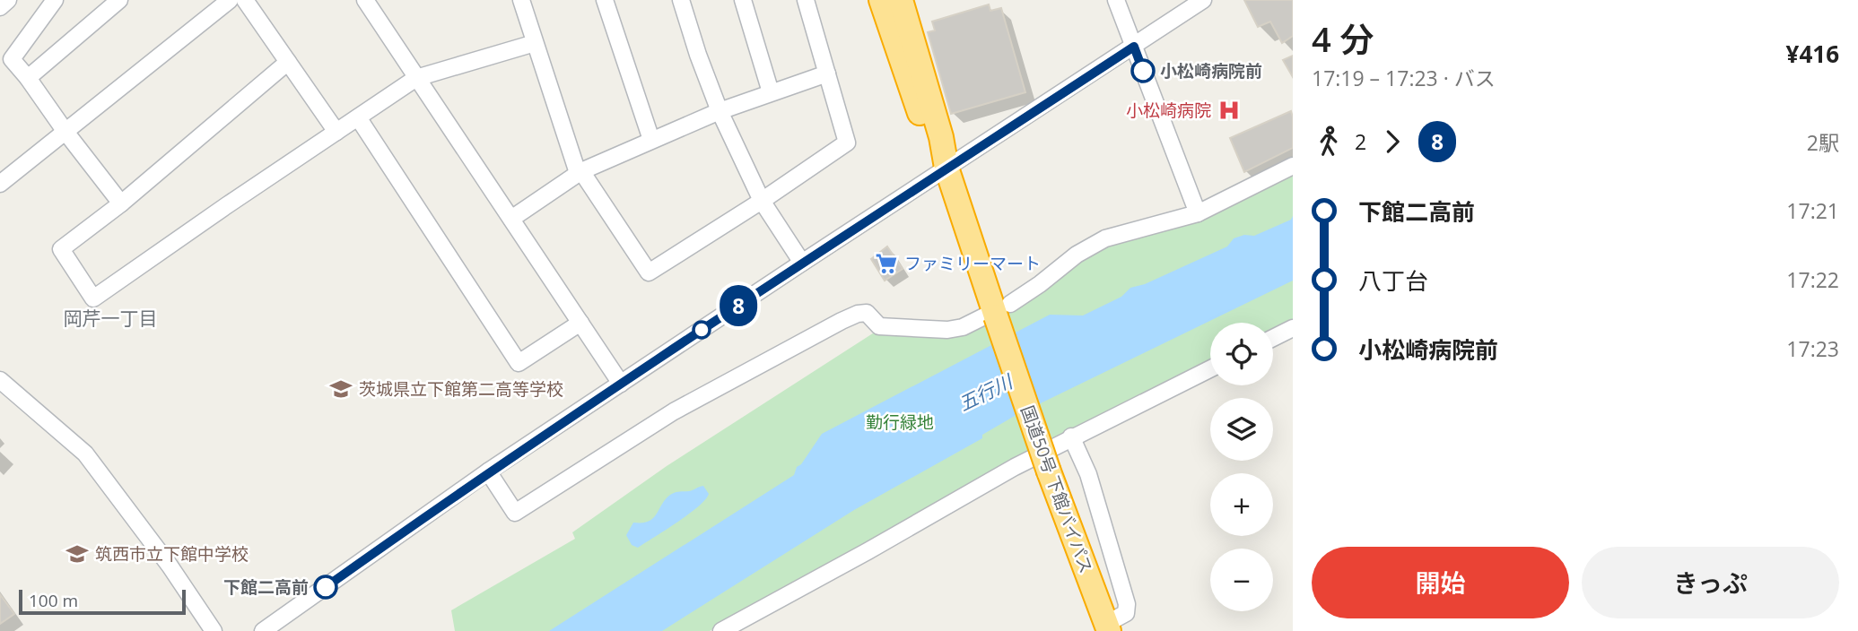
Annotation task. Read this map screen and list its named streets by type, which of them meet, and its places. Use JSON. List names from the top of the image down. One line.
{"streets":{"highway":["国道50号 下館バイパス"]},"districts":["岡芹一丁目"],"water":["五行川"],"parks":["勤行緑地"],"places":{"other":["小松崎病院前","下館二高前"],"hospital":["小松崎病院"],"supermarket":["ファミリーマート"],"school or university":["茨城県立下館第二高等学校","筑西市立下館中学校"]},"lines":["bus line 8"],"scale_bar":"100 m","page":{"on_map":"8","heading":["4 分","17:19 – 17:23 · バス","¥416"],"legs":["2","8","2駅"],"list":[{"name":"下館二高前","value":"17:21"},{"name":"八丁台","value":"17:22"},{"name":"小松崎病院前","value":"17:23"}],"map_buttons":["+","−"],"buttons":["開始","きっぷ"],"scale":"100 m"}}
